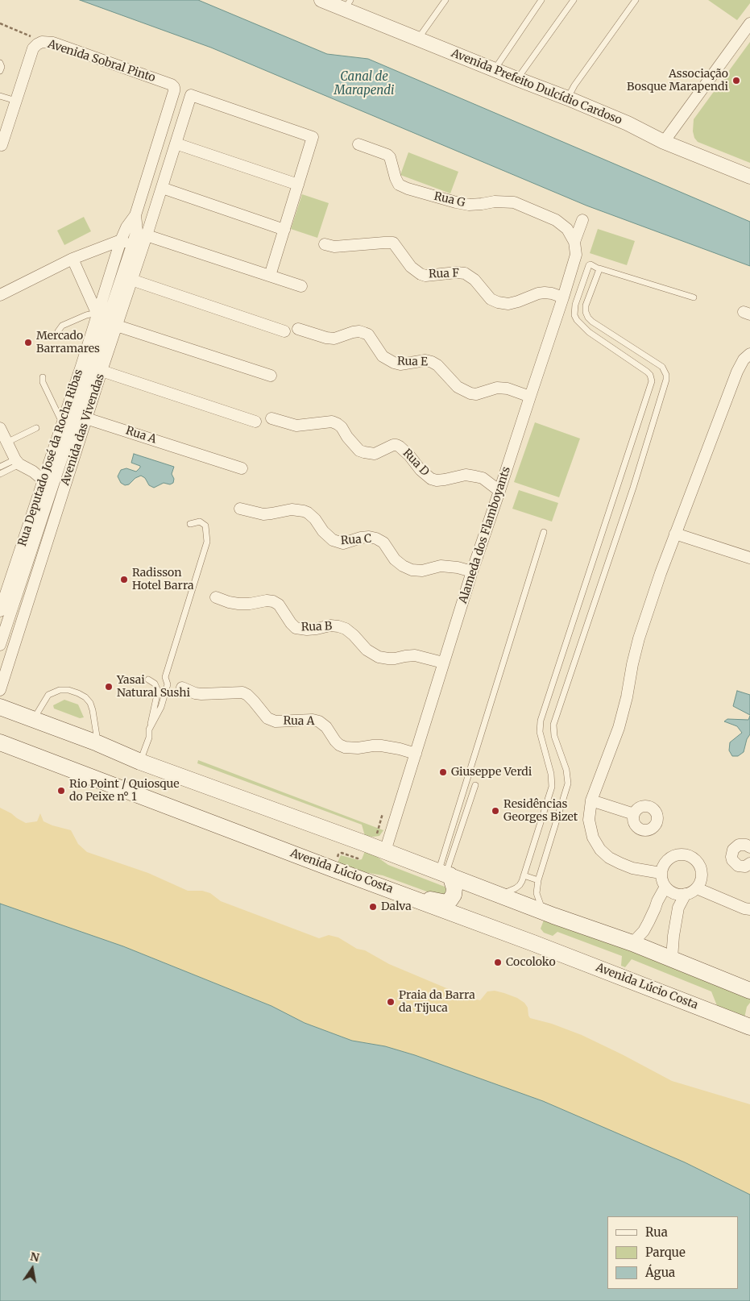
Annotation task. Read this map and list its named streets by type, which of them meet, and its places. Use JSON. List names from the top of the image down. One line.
{"streets":{"main road":["Avenida Lúcio Costa"],"street":["Avenida Sobral Pinto","Avenida Prefeito Dulcídio Cardoso","Rua G","Rua F","Rua E","Avenida das Vivendas","Rua A","Rua Deputado José da Rocha Ribas","Rua D","Alameda dos Flamboyants","Rua C","Rua B"]},"crossings":[["Avenida Sobral Pinto","Rua Deputado José da Rocha Ribas"],["Rua G","Alameda dos Flamboyants"],["Rua F","Alameda dos Flamboyants"],["Rua E","Alameda dos Flamboyants"],["Avenida das Vivendas","Rua A"],["Rua A","Alameda dos Flamboyants"],["Rua D","Alameda dos Flamboyants"],["Alameda dos Flamboyants","Rua C"],["Alameda dos Flamboyants","Rua B"]],"water":["Canal de Marapendi"],"places":["Associação Bosque Marapendi","Mercado Barramares","Radisson Hotel Barra","Yasai Natural Sushi","Giuseppe Verdi","Rio Point / Quiosque do Peixe n° 1","Residências Georges Bizet","Dalva","Cocoloko","Praia da Barra da Tijuca"],"legend":["Rua","Parque","Água"],"north":"top"}
